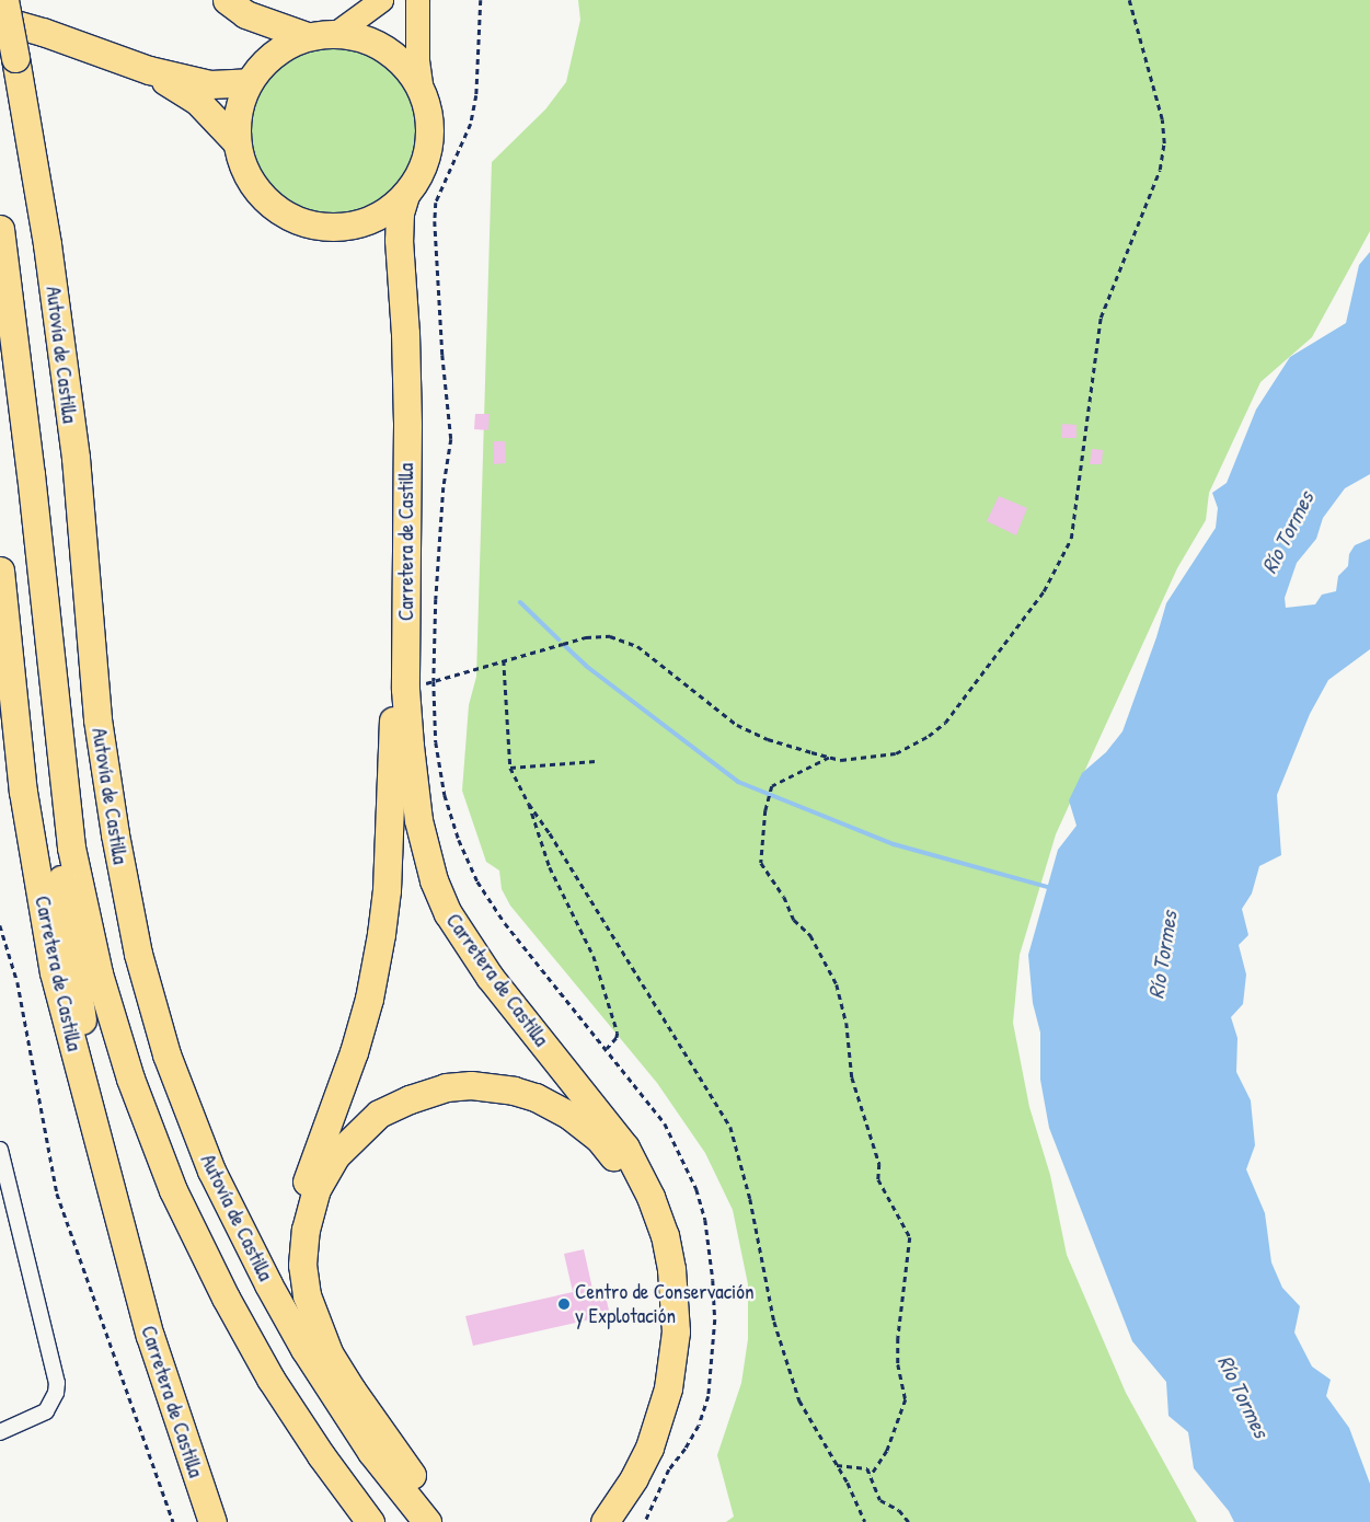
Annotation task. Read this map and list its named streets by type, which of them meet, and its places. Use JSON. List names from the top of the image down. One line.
{"streets":{"highway":["Autovía de Castilla","Carretera de Castilla"]},"water":["Río Tormes"],"places":["Centro de Conservación y Explotación"]}
